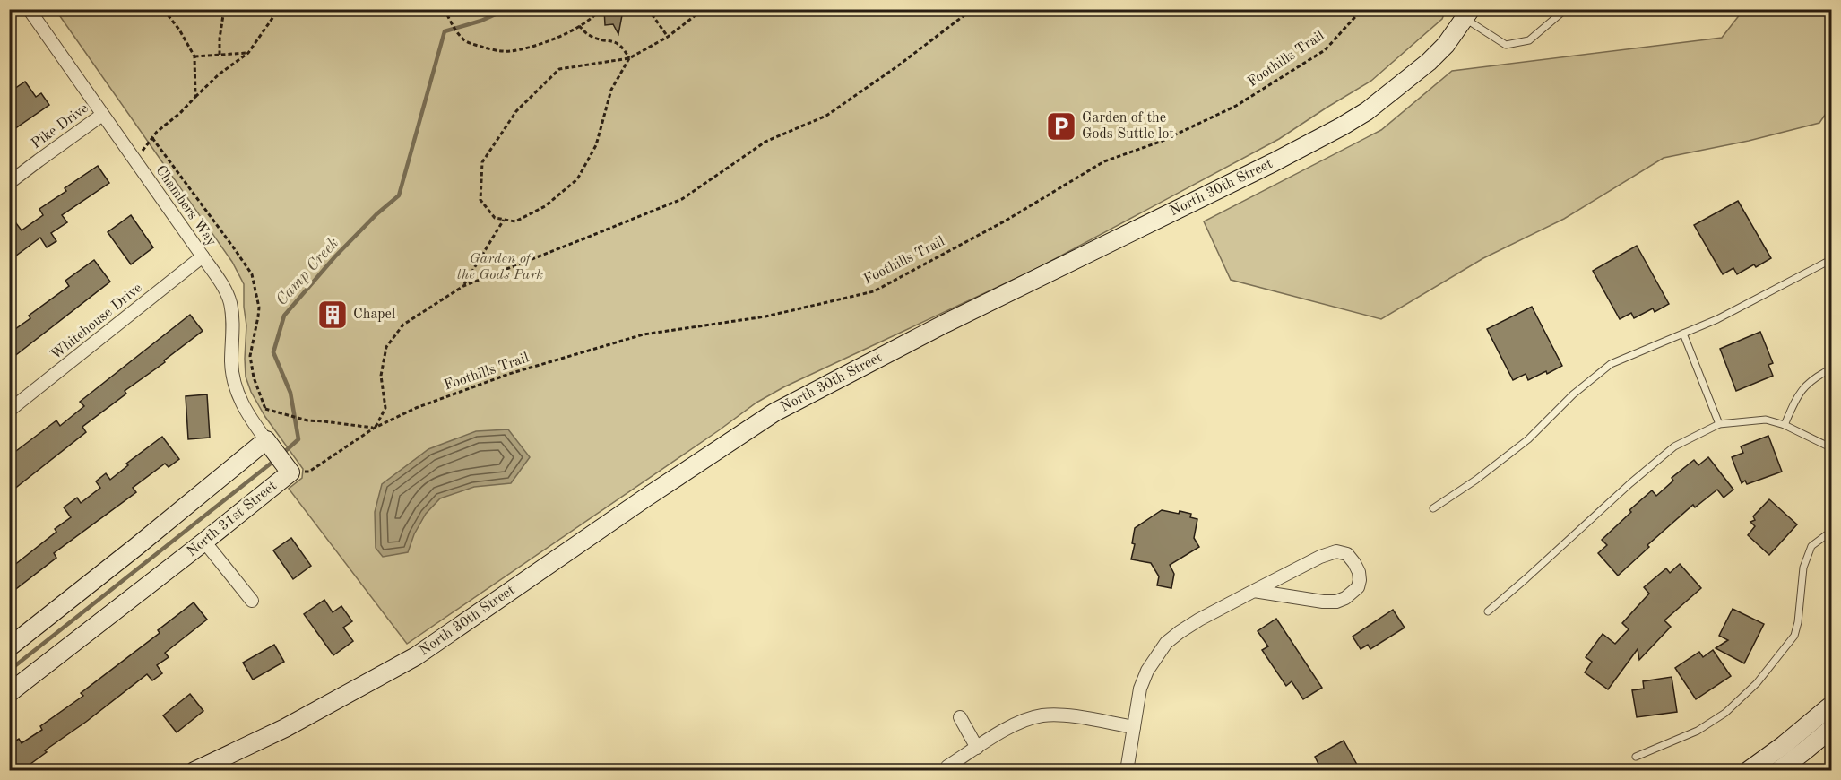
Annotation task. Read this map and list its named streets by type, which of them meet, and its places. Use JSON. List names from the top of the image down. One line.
{"streets":{"main road":["North 30th Street","North 31st Street"],"street":["Pike Drive","Chambers Way","Whitehouse Drive"],"path":["Foothills Trail"]},"crossings":[["Foothills Trail","North 31st Street"],["Pike Drive","Chambers Way"],["Chambers Way","Whitehouse Drive"],["Chambers Way","North 31st Street"]],"water":["Camp Creek"],"parks":["Garden of the Gods Park"],"places":{"parking":["Garden of the Gods Suttle lot"],"building":["Chapel"]}}
